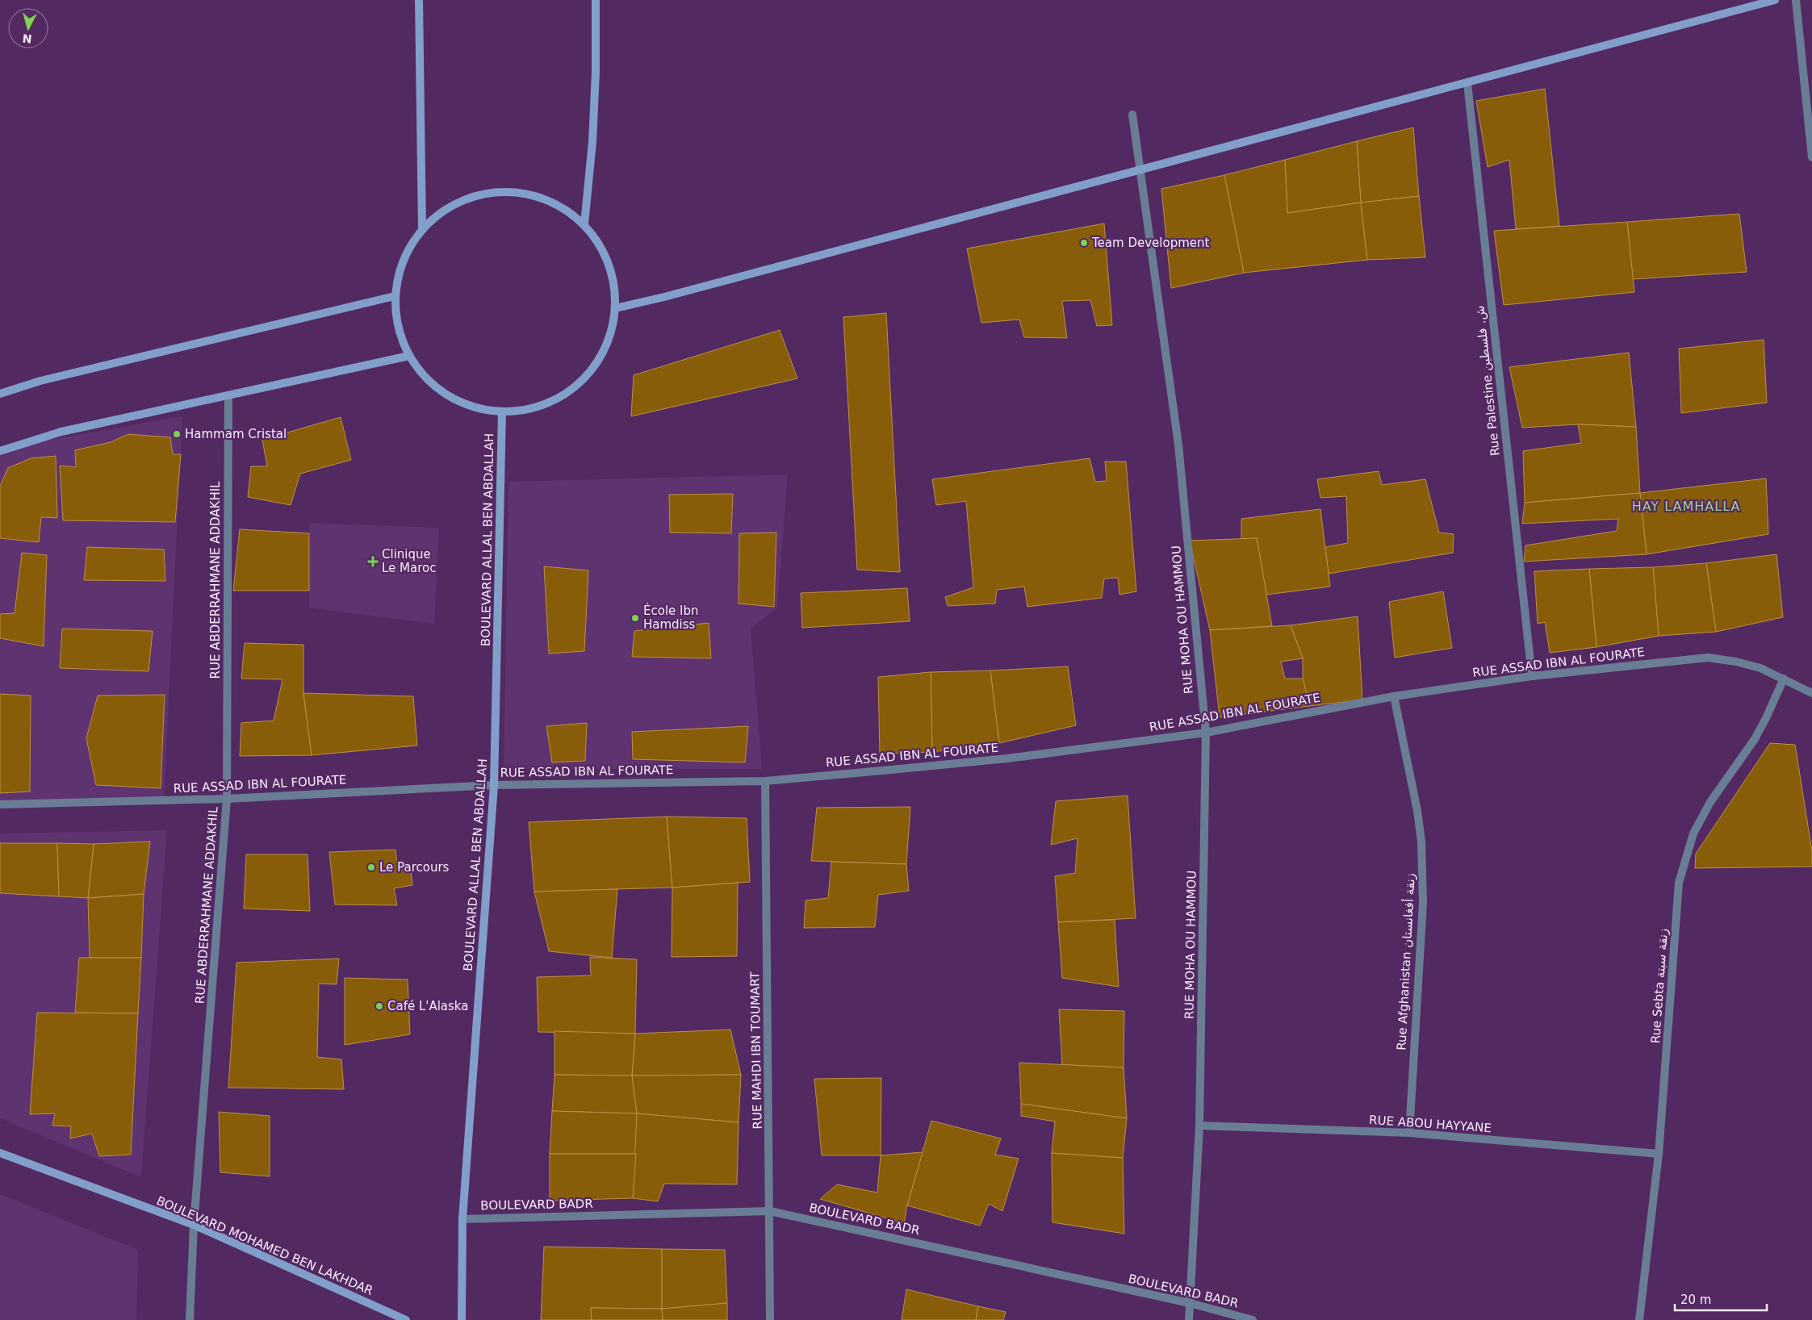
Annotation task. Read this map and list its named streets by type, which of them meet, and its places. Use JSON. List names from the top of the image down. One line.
{"streets":{"main road":["BOULEVARD ALLAL BEN ABDALLAH","BOULEVARD MOHAMED BEN LAKHDAR"],"street":["Rue Palestine ش. فلسطين","RUE ABDERRAHMANE ADDAKHIL","RUE MOHA OU HAMMOU","RUE ASSAD IBN AL FOURATE","Rue Afghanistan زنقة أفغانستان","Rue Sebta زنقة سبتة","RUE MAHDI IBN TOUMART","RUE ABOU HAYYANE","BOULEVARD BADR"]},"crossings":[["Rue Palestine ش. فلسطين","RUE ASSAD IBN AL FOURATE"],["BOULEVARD ALLAL BEN ABDALLAH","RUE ASSAD IBN AL FOURATE"],["BOULEVARD ALLAL BEN ABDALLAH","BOULEVARD BADR"],["RUE ABDERRAHMANE ADDAKHIL","RUE ASSAD IBN AL FOURATE"],["RUE ABDERRAHMANE ADDAKHIL","BOULEVARD MOHAMED BEN LAKHDAR"],["RUE MOHA OU HAMMOU","RUE ASSAD IBN AL FOURATE"],["RUE MOHA OU HAMMOU","RUE ABOU HAYYANE"],["RUE MOHA OU HAMMOU","BOULEVARD BADR"],["RUE ASSAD IBN AL FOURATE","Rue Afghanistan زنقة أفغانستان"],["RUE ASSAD IBN AL FOURATE","Rue Sebta زنقة سبتة"],["RUE ASSAD IBN AL FOURATE","RUE MAHDI IBN TOUMART"],["Rue Afghanistan زنقة أفغانستان","RUE ABOU HAYYANE"],["Rue Sebta زنقة سبتة","RUE ABOU HAYYANE"],["RUE MAHDI IBN TOUMART","BOULEVARD BADR"]],"districts":["HAY LAMHALLA"],"places":{"other":["Team Development","Hammam Cristal","École Ibn Hamdiss","Le Parcours","Café L'Alaska"],"health":["Clinique Le Maroc"]},"scale_bar":"20 m","north":"bottom"}
